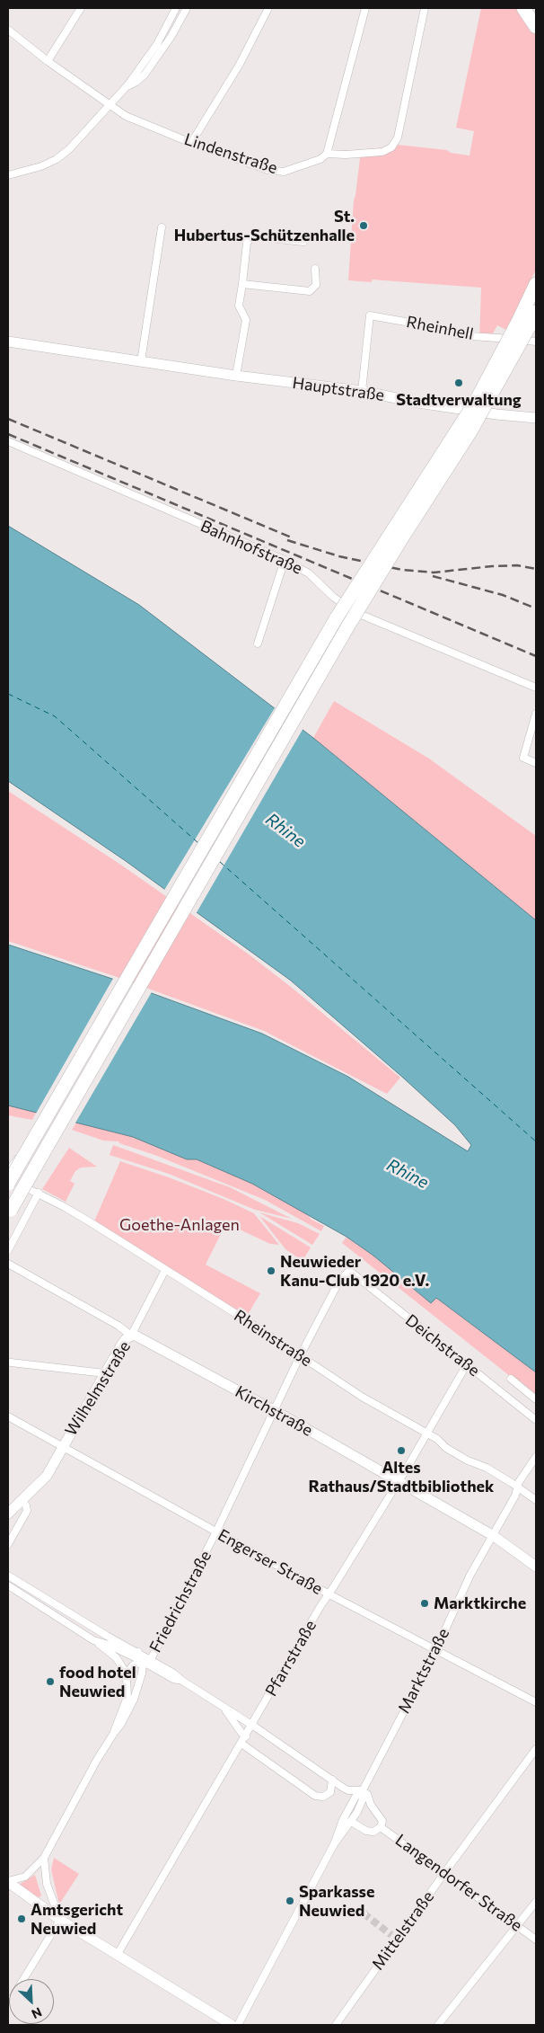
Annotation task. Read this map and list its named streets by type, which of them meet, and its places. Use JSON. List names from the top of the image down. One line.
{"streets":{"street":["Lindenstraße","Rheinhell","Hauptstraße","Bahnhofstraße","Rheinstraße","Deichstraße","Wilhelmstraße","Kirchstraße","Engerser Straße","Friedrichstraße","Pfarrstraße","Marktstraße","Langendorfer Straße","Mittelstraße"]},"crossings":[["Rheinhell","Hauptstraße"],["Rheinstraße","Wilhelmstraße"],["Rheinstraße","Friedrichstraße"],["Rheinstraße","Pfarrstraße"],["Rheinstraße","Marktstraße"],["Deichstraße","Friedrichstraße"],["Deichstraße","Pfarrstraße"],["Wilhelmstraße","Kirchstraße"],["Wilhelmstraße","Engerser Straße"],["Kirchstraße","Friedrichstraße"],["Kirchstraße","Pfarrstraße"],["Kirchstraße","Marktstraße"],["Engerser Straße","Friedrichstraße"],["Engerser Straße","Pfarrstraße"],["Engerser Straße","Marktstraße"],["Marktstraße","Langendorfer Straße"],["Langendorfer Straße","Mittelstraße"]],"water":["Rhine"],"parks":["Goethe-Anlagen"],"places":["St. Hubertus-Schützenhalle","Stadtverwaltung","Neuwieder Kanu-Club 1920 e.V.","Altes Rathaus/Stadtbibliothek","Marktkirche","food hotel Neuwied","Sparkasse Neuwied","Amtsgericht Neuwied"],"north":"bottom right"}
